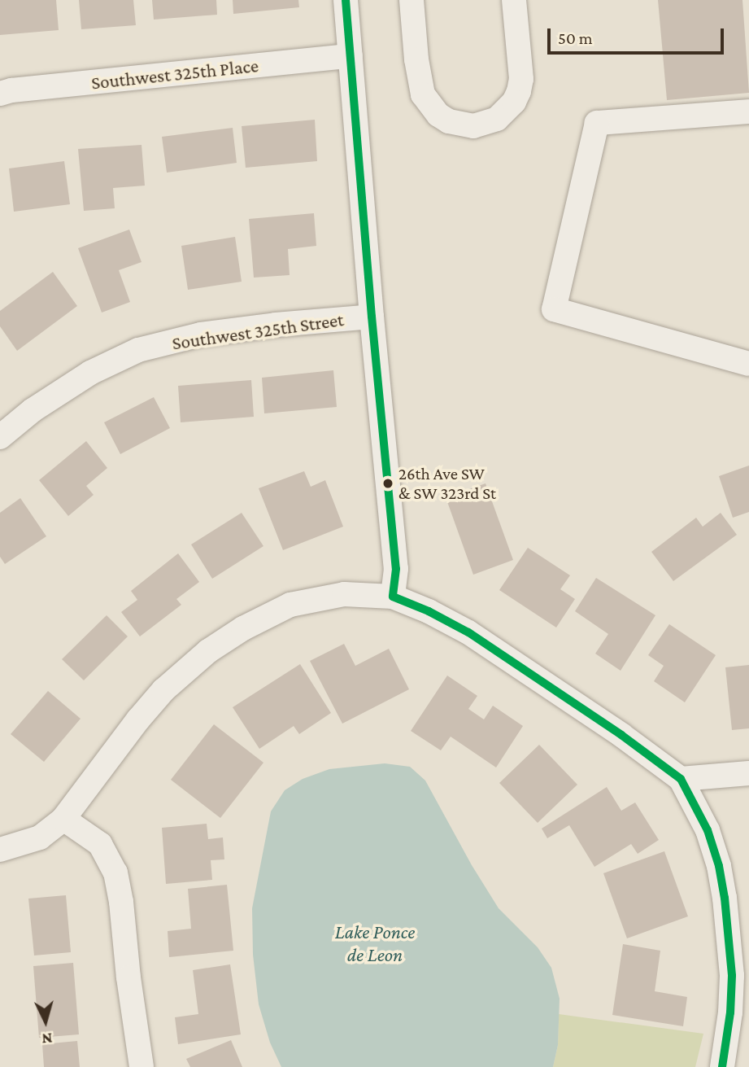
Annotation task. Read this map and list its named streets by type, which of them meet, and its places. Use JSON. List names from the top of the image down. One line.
{"streets":{"street":["Southwest 325th Place","Southwest 325th Street"]},"water":["Lake Ponce de Leon"],"places":["26th Ave SW & SW 323rd St"],"scale_bar":"50 m","north":"bottom"}
